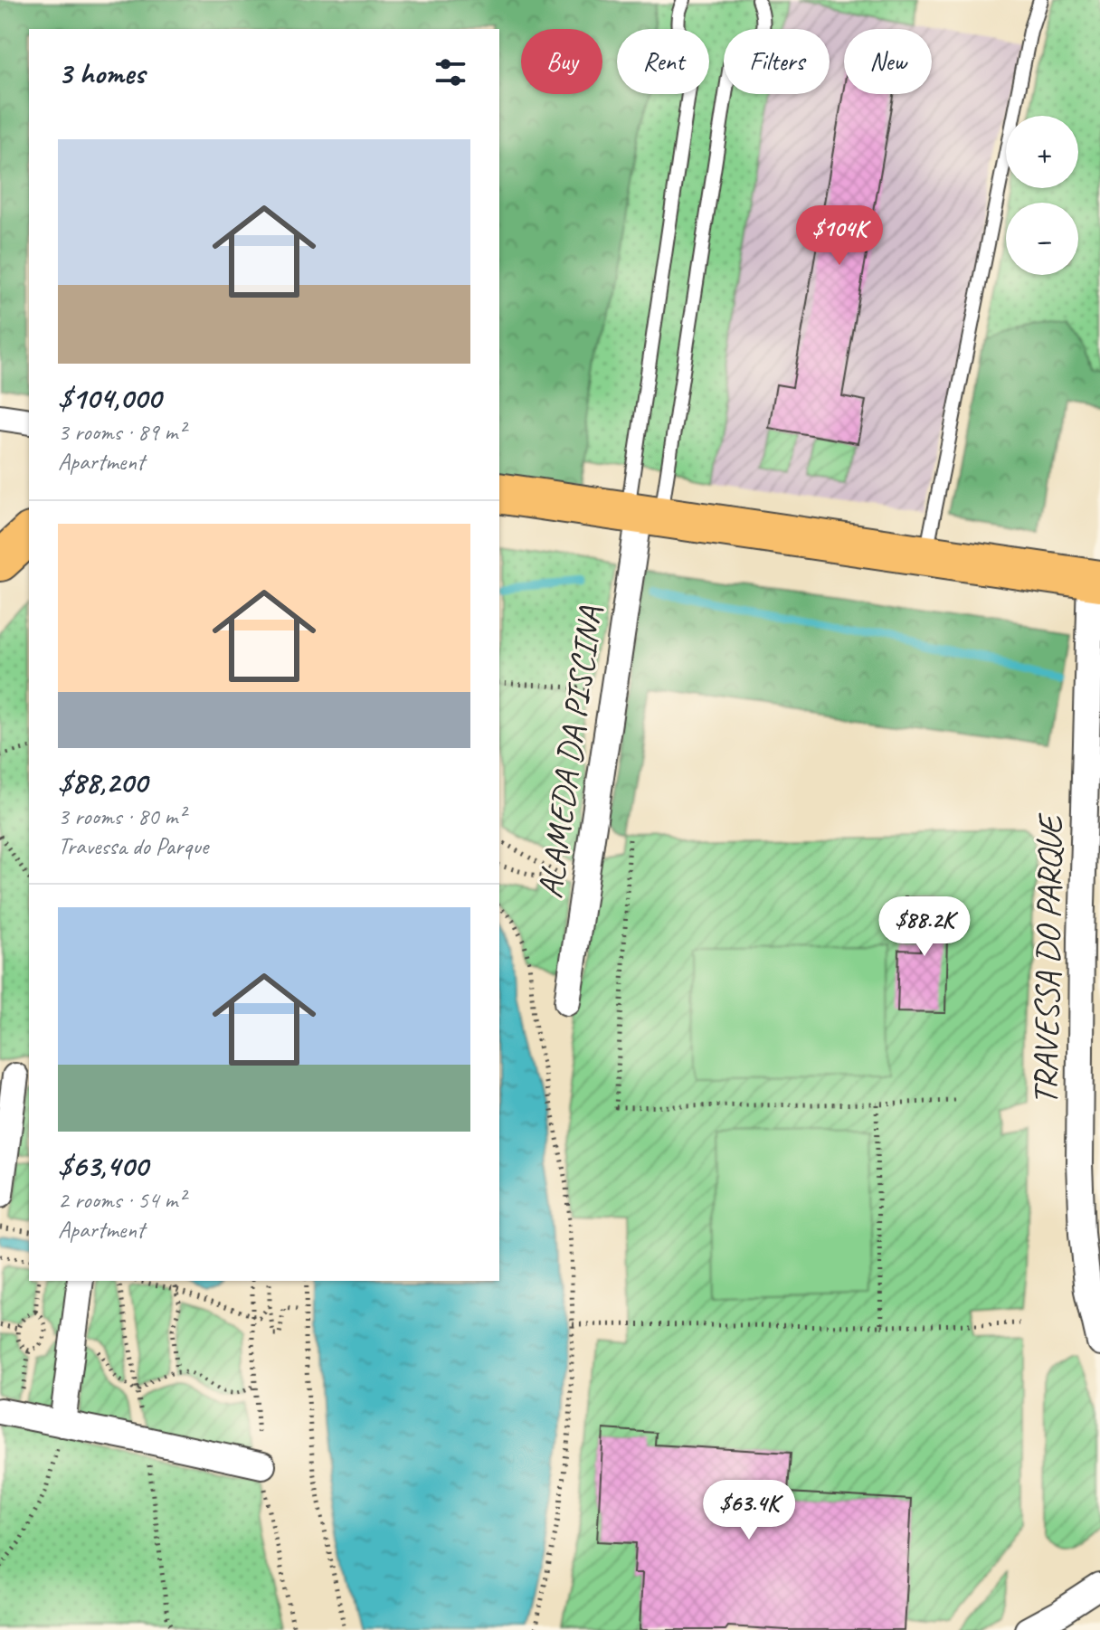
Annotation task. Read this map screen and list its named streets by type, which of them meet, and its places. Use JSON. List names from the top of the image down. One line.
{"streets":{"street":["ALAMEDA DA PISCINA","TRAVESSA DO PARQUE"]},"page":{"chip":["Buy","Rent","Filters","New"],"heading":"3 homes","map_buttons":["+","−"],"list":[{"name":"$104,000","note":"3 rooms · 89 m² · Apartment"},{"name":"$88,200","note":"3 rooms · 80 m² · Travessa do Parque"},{"name":"$63,400","note":"2 rooms · 54 m² · Apartment"}],"price":["$104K","$88.2K","$63.4K"]}}
